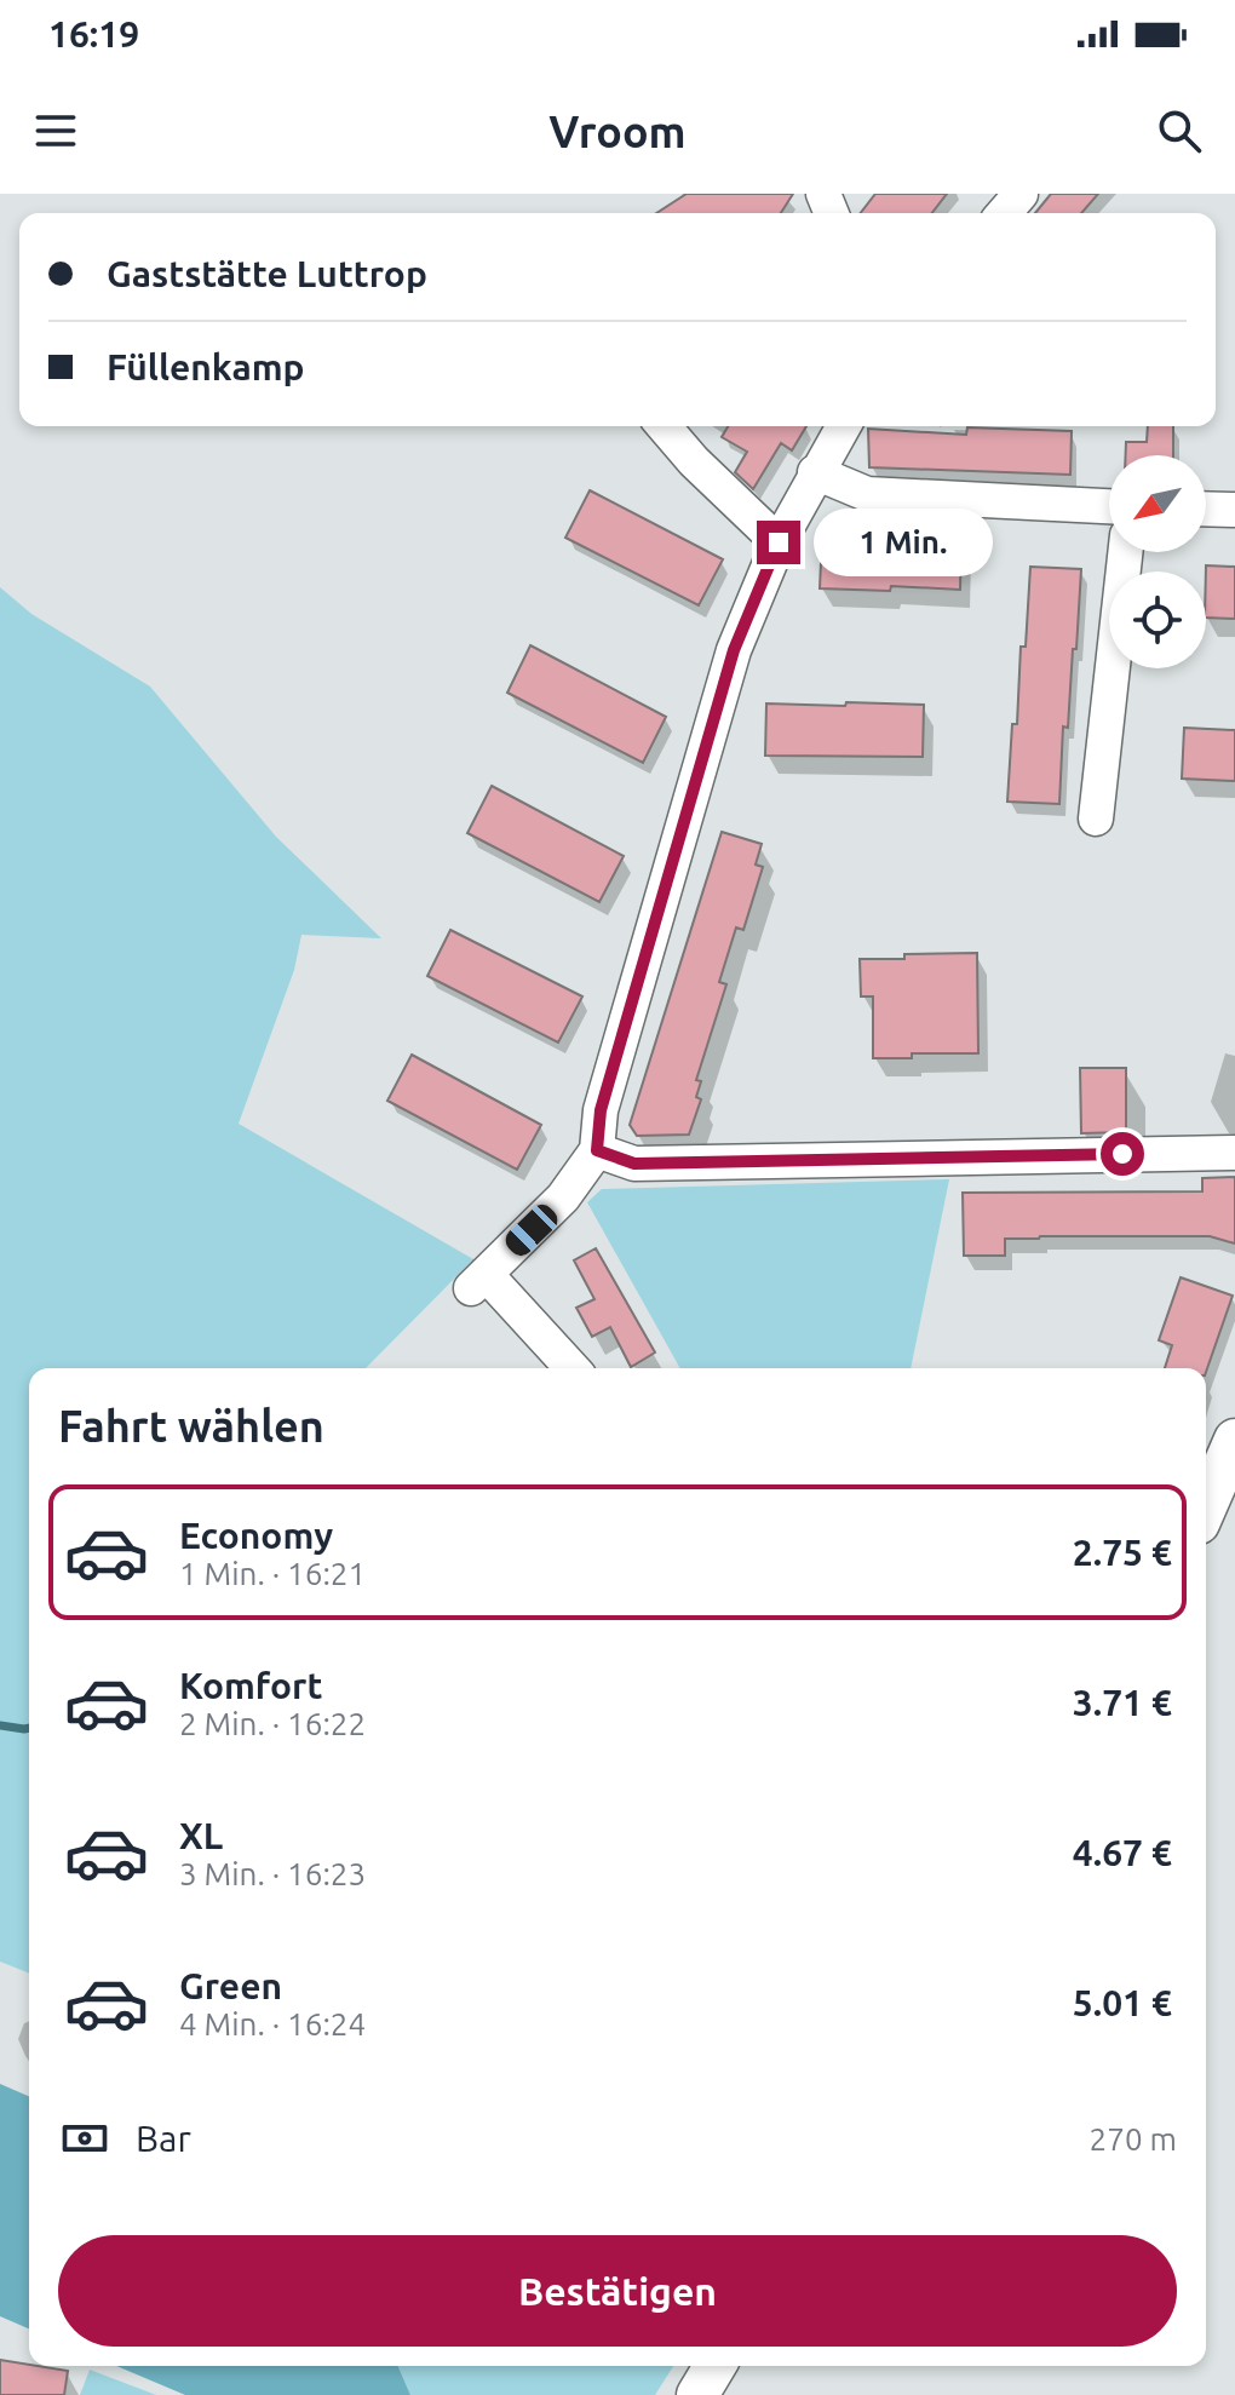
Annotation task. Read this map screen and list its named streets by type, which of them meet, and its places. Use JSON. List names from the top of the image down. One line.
{"north":"bottom left","page":{"status":"16:19","header":"Vroom","banner":["Gaststätte Luttrop","Füllenkamp"],"bubble":"1 Min.","heading":"Fahrt wählen","list":[{"name":"Economy","note":"1 Min. · 16:21","value":"2.75 €"},{"name":"Komfort","note":"2 Min. · 16:22","value":"3.71 €"},{"name":"XL","note":"3 Min. · 16:23","value":"4.67 €"},{"name":"Green","note":"4 Min. · 16:24","value":"5.01 €"}],"pay":["Bar","270 m"],"buttons":"Bestätigen"}}
